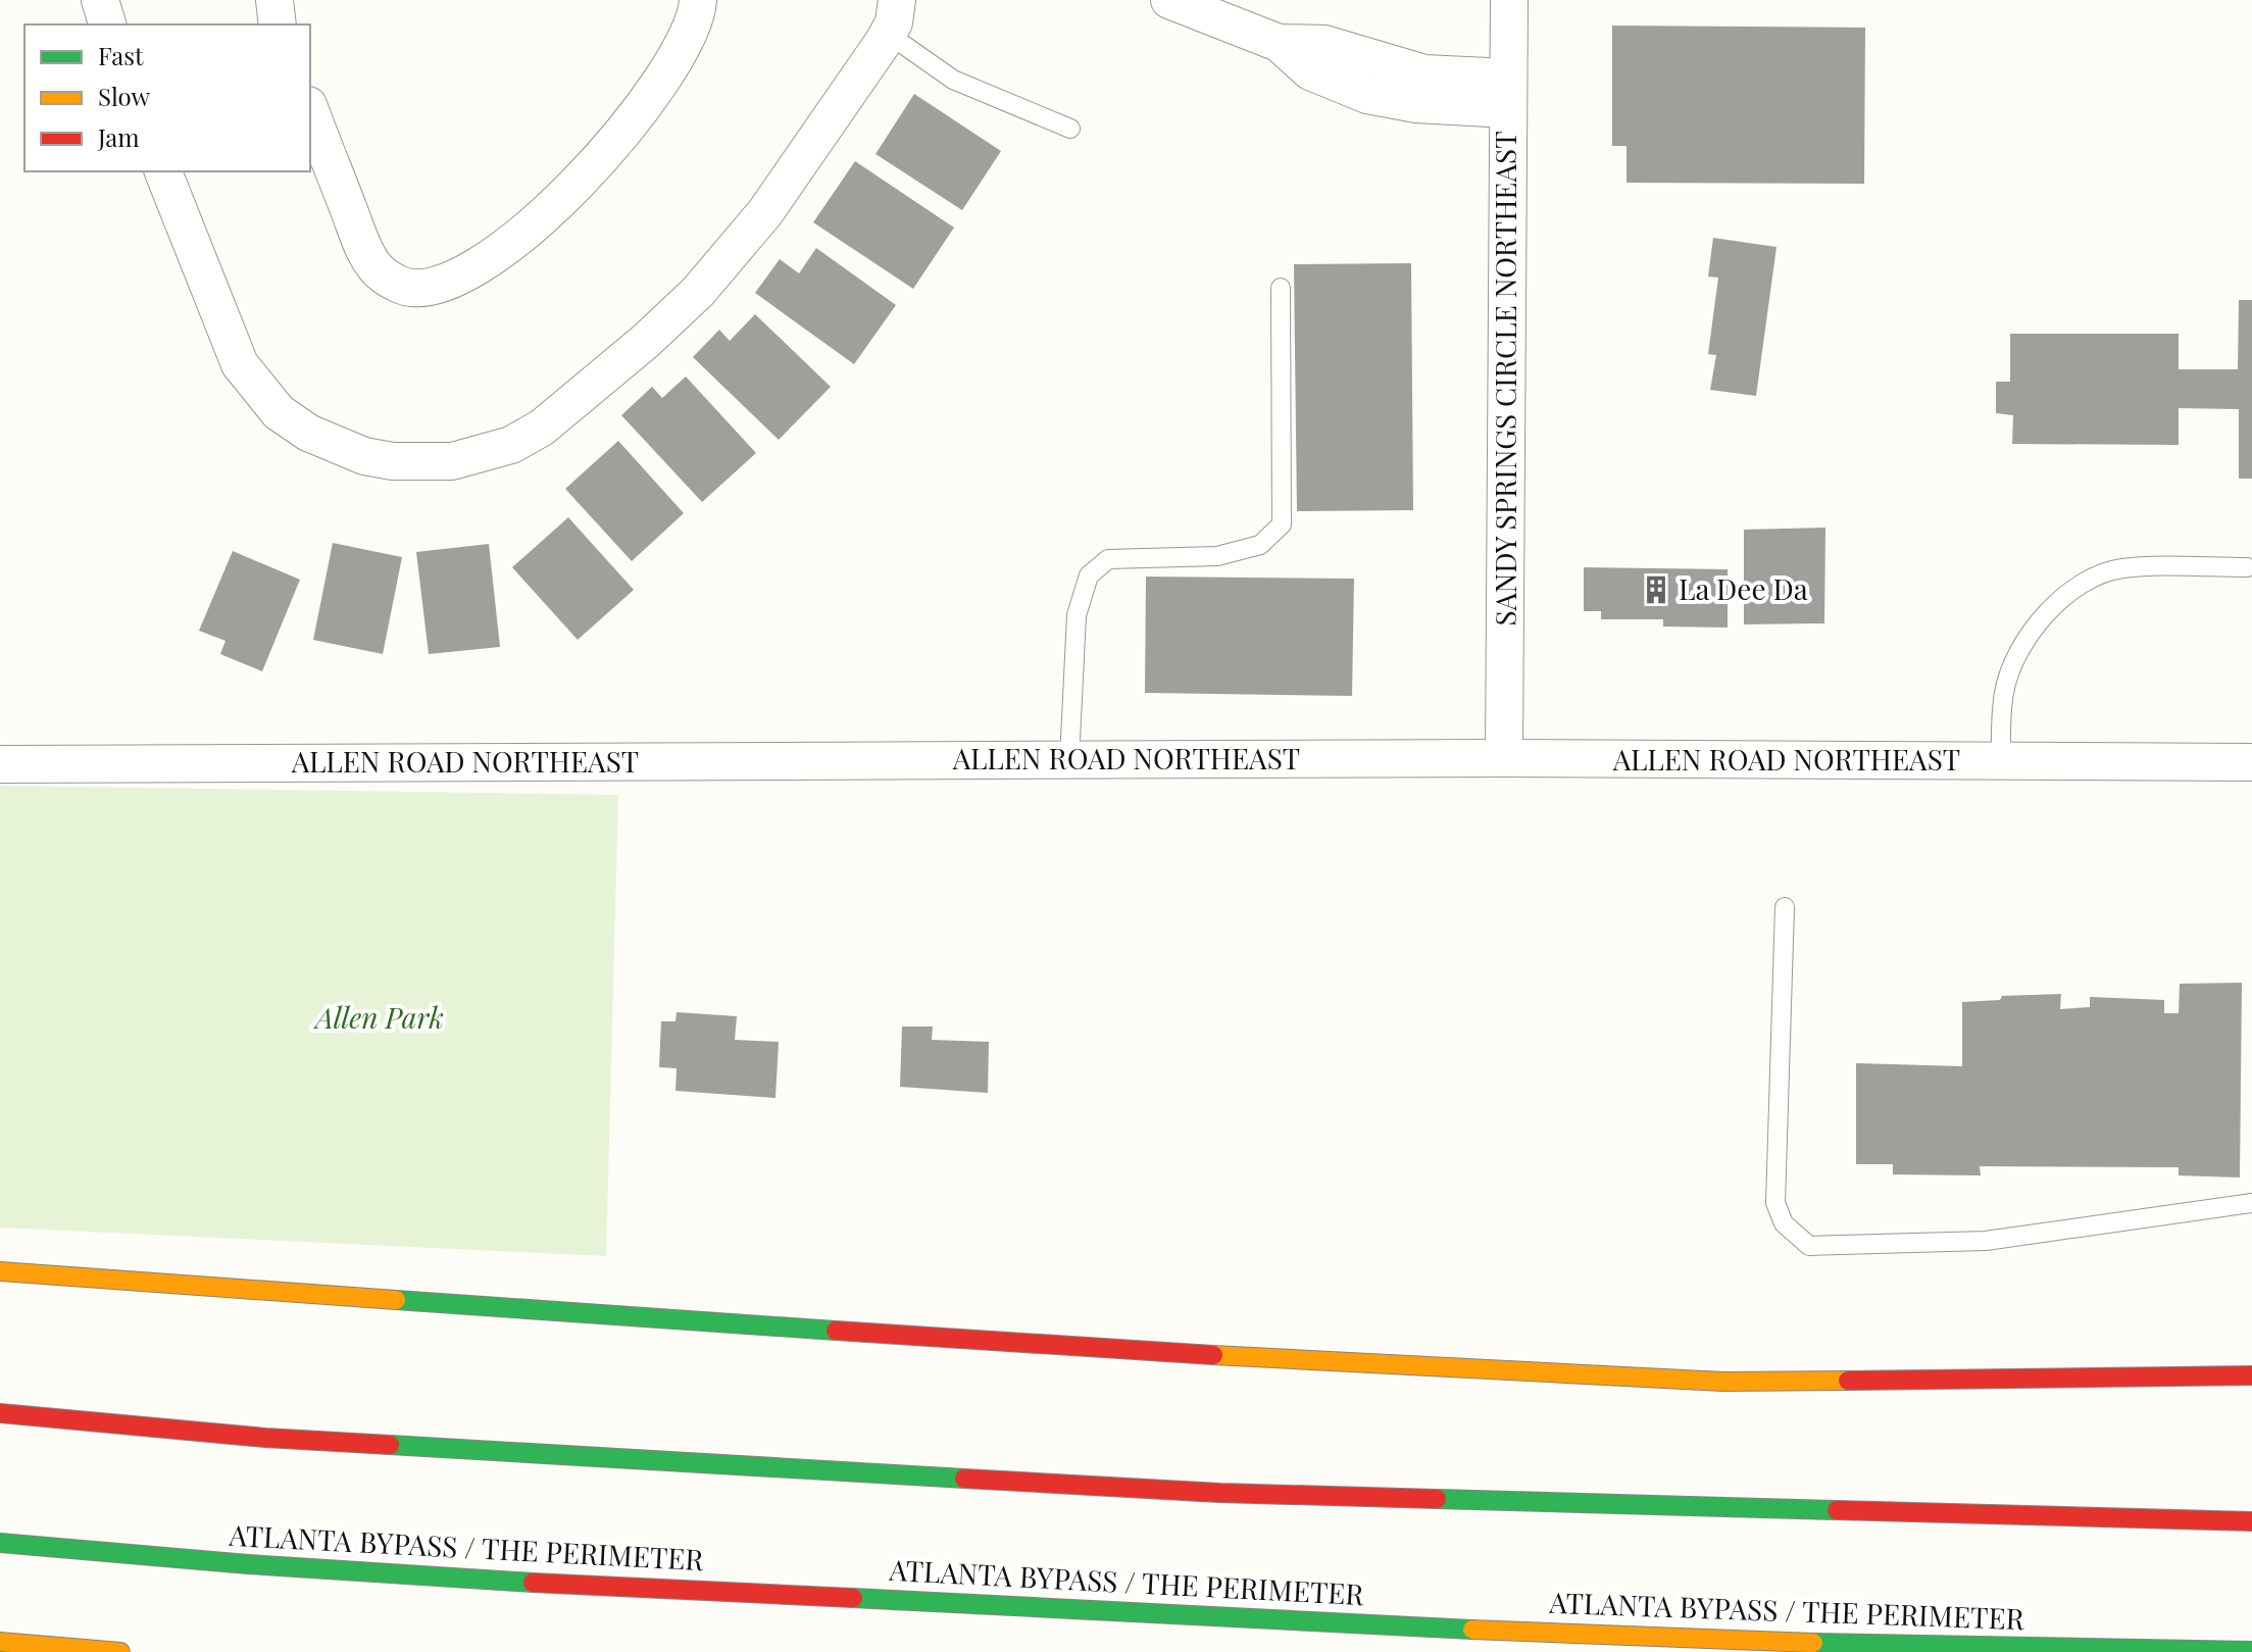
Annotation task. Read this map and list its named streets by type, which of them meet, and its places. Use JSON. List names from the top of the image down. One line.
{"streets":{"highway":["ATLANTA BYPASS / THE PERIMETER"],"street":["SANDY SPRINGS CIRCLE NORTHEAST","ALLEN ROAD NORTHEAST"]},"crossings":[["SANDY SPRINGS CIRCLE NORTHEAST","ALLEN ROAD NORTHEAST"]],"parks":["Allen Park"],"places":{"building":["La Dee Da"]},"legend":["Fast","Slow","Jam"]}
